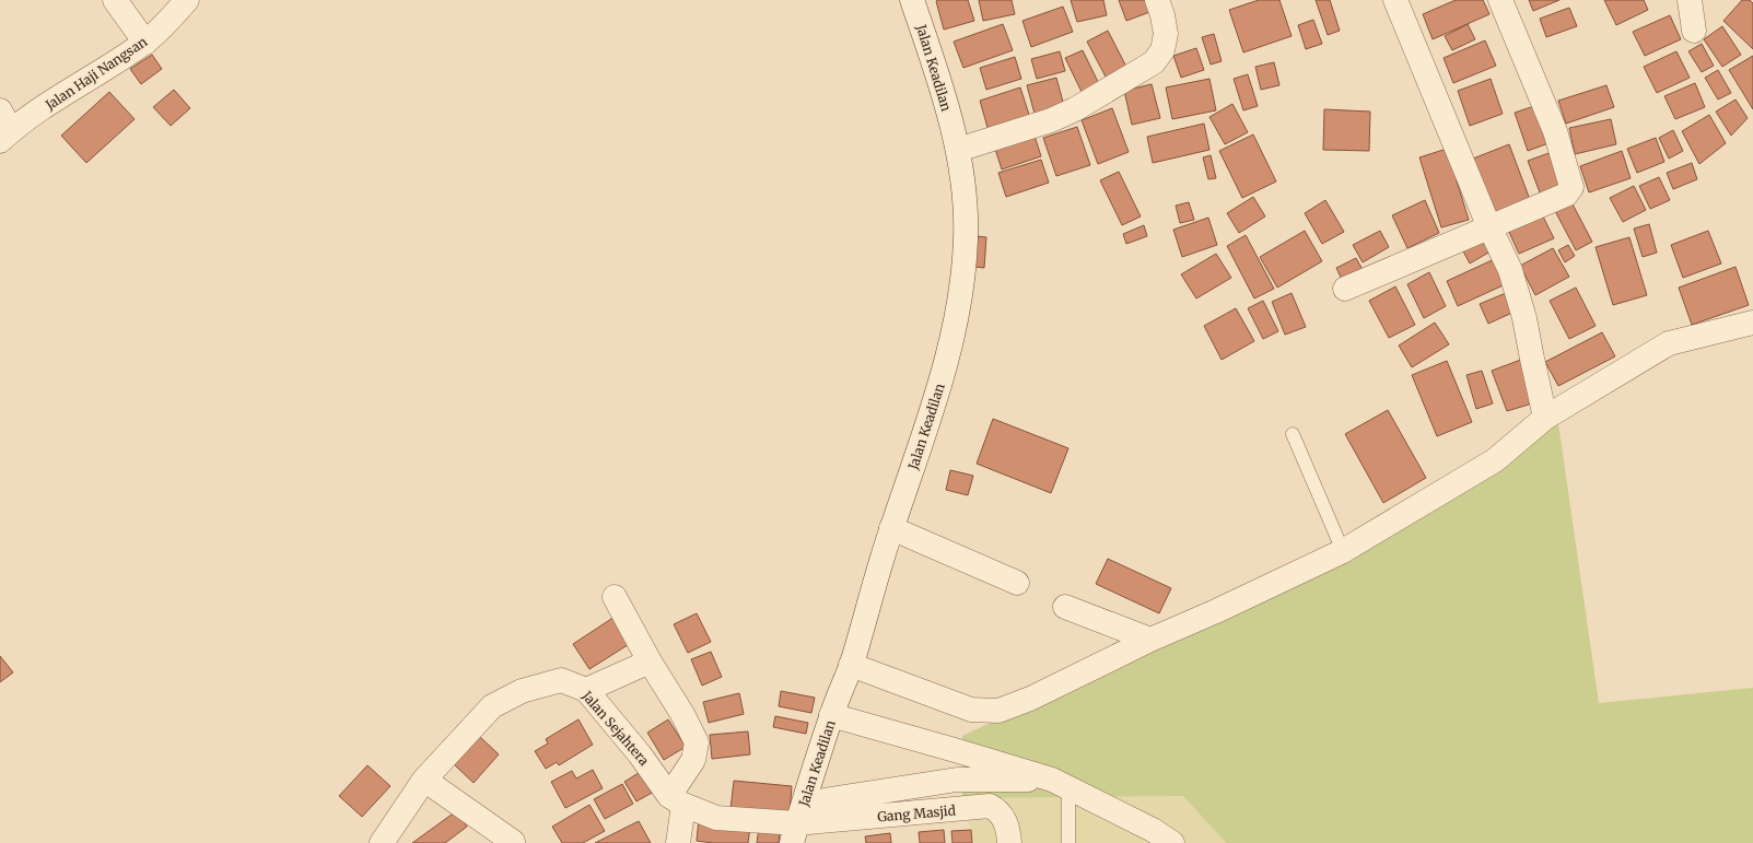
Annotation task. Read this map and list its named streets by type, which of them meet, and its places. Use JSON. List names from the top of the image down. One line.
{"streets":{"street":["Jalan Keadilan","Jalan Haji Nangsan","Jalan Sejahtera","Gang Masjid"]},"crossings":[["Jalan Keadilan","Gang Masjid"]]}
